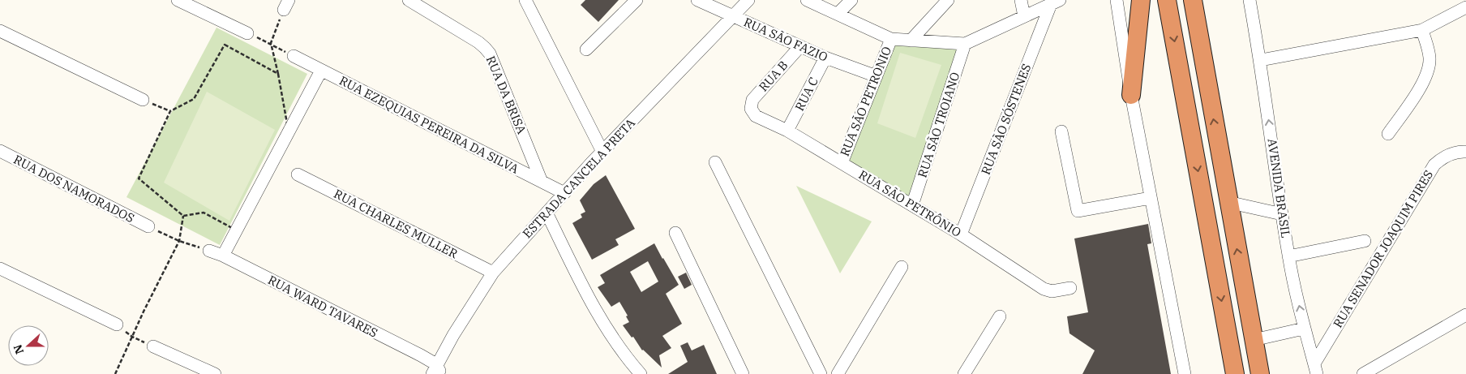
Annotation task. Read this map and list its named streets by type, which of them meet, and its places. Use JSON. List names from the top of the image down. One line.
{"streets":{"street":["RUA SÃO FAZIO","RUA B","RUA C","RUA DA BRISA","RUA SÃO PETRONIO","RUA SÃO SÓSTENES","RUA EZEQUIAS PEREIRA DA SILVA","RUA SÃO TROIANO","ESTRADA CANCELA PRETA","AVENIDA BRASIL","RUA DOS NAMORADOS","RUA SÃO PETRÔNIO","RUA CHARLES MULLER","RUA SENADOR JOAQUIM PIRES","RUA WARD TAVARES"]},"crossings":[["RUA SÃO FAZIO","RUA B"],["RUA SÃO FAZIO","RUA C"],["RUA SÃO FAZIO","RUA SÃO PETRONIO"],["RUA SÃO FAZIO","ESTRADA CANCELA PRETA"],["RUA B","RUA SÃO PETRÔNIO"],["RUA C","RUA SÃO PETRÔNIO"],["RUA DA BRISA","RUA EZEQUIAS PEREIRA DA SILVA"],["RUA SÃO PETRONIO","RUA SÃO PETRÔNIO"],["RUA SÃO SÓSTENES","RUA SÃO PETRÔNIO"],["RUA EZEQUIAS PEREIRA DA SILVA","ESTRADA CANCELA PRETA"],["RUA SÃO TROIANO","RUA SÃO PETRÔNIO"],["ESTRADA CANCELA PRETA","RUA CHARLES MULLER"],["ESTRADA CANCELA PRETA","RUA WARD TAVARES"],["AVENIDA BRASIL","RUA SENADOR JOAQUIM PIRES"]],"one_way":["AVENIDA BRASIL"],"north":"left"}
